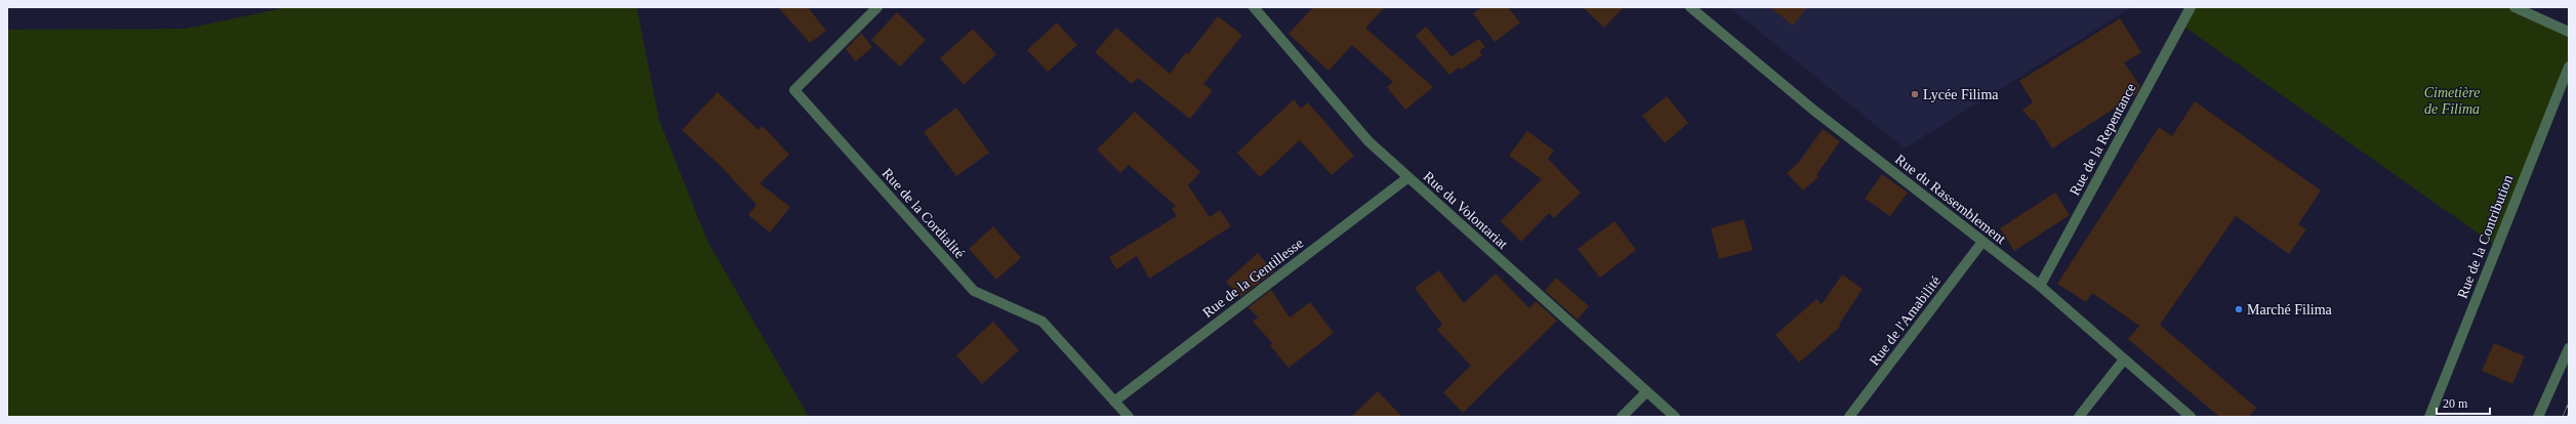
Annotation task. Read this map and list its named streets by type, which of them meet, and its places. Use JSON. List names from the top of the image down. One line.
{"streets":{"street":["Rue de la Repentance","Rue du Rassemblement","Rue du Volontariat","Rue de la Cordialité","Rue de la Contribution","Rue de la Gentillesse","Rue de l'Amabilité"]},"crossings":[["Rue de la Repentance","Rue du Rassemblement"],["Rue du Rassemblement","Rue de l'Amabilité"],["Rue du Volontariat","Rue de la Gentillesse"],["Rue de la Cordialité","Rue de la Gentillesse"]],"parks":["Cimetière de Filima"],"places":["Lycée Filima","Marché Filima"],"scale_bar":"20 m"}
